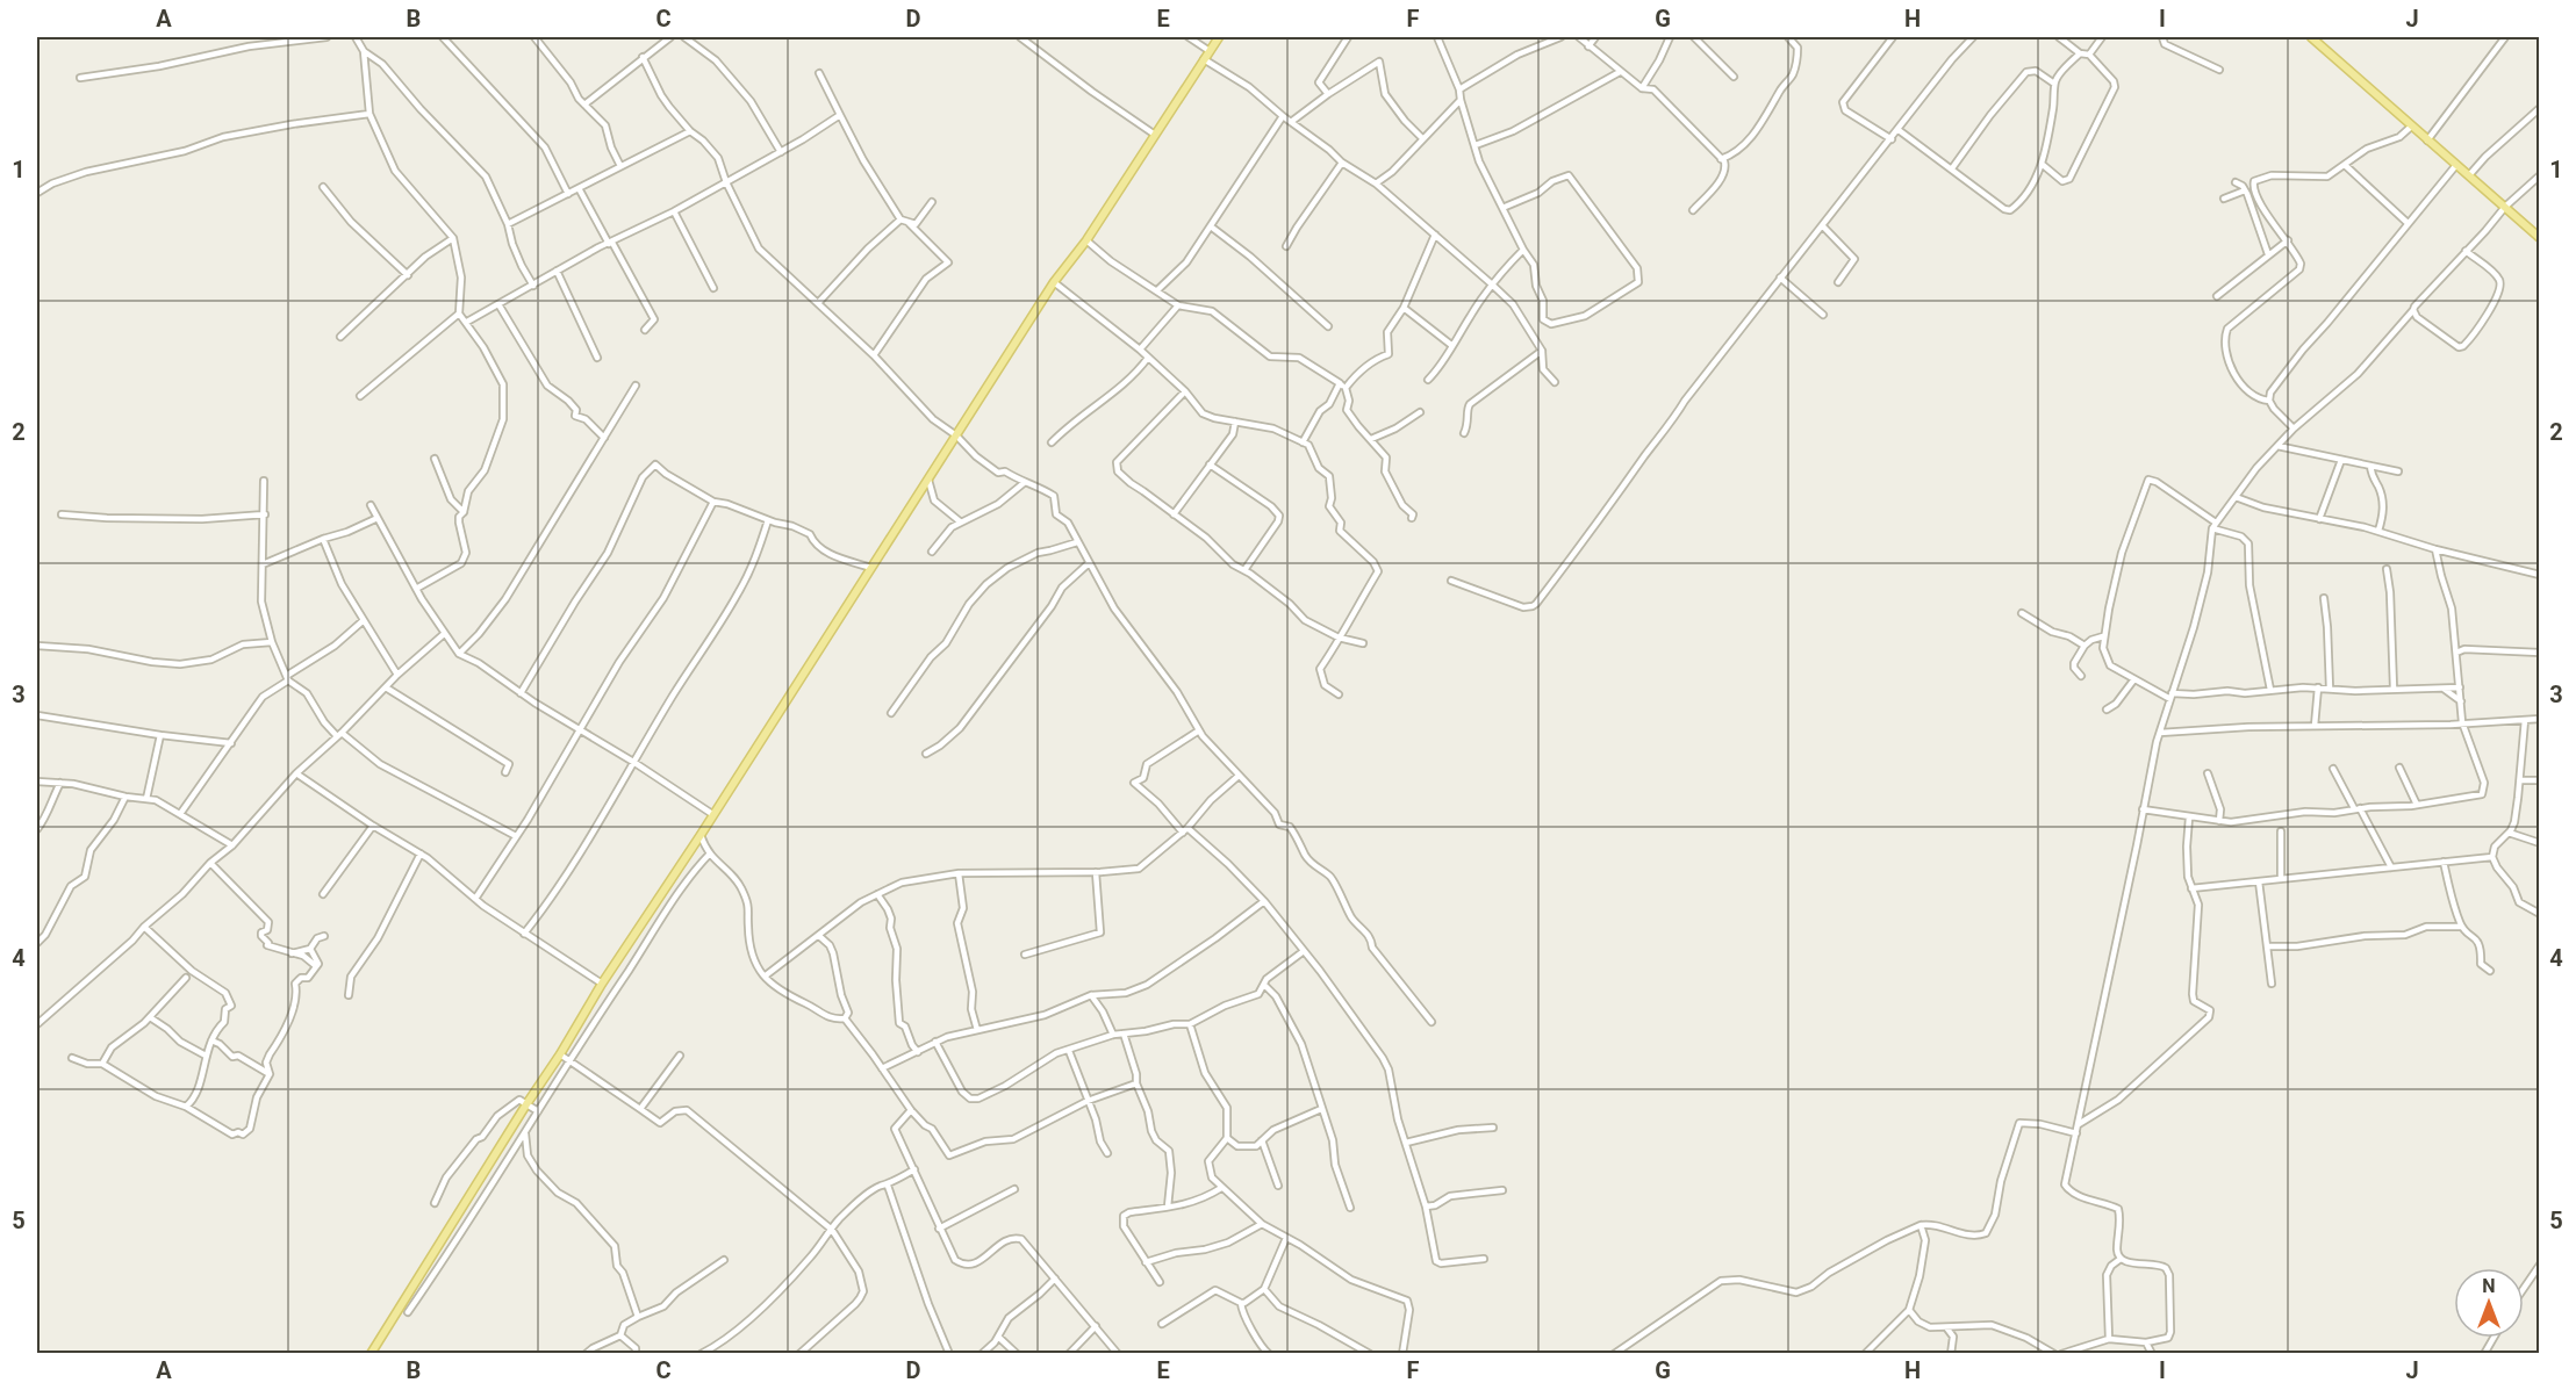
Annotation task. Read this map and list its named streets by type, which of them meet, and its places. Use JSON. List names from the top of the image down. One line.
{"north":"top","grid":{"columns":["A","B","C","D","E","F","G","H","I","J"],"rows":["1","2","3","4","5"]}}
